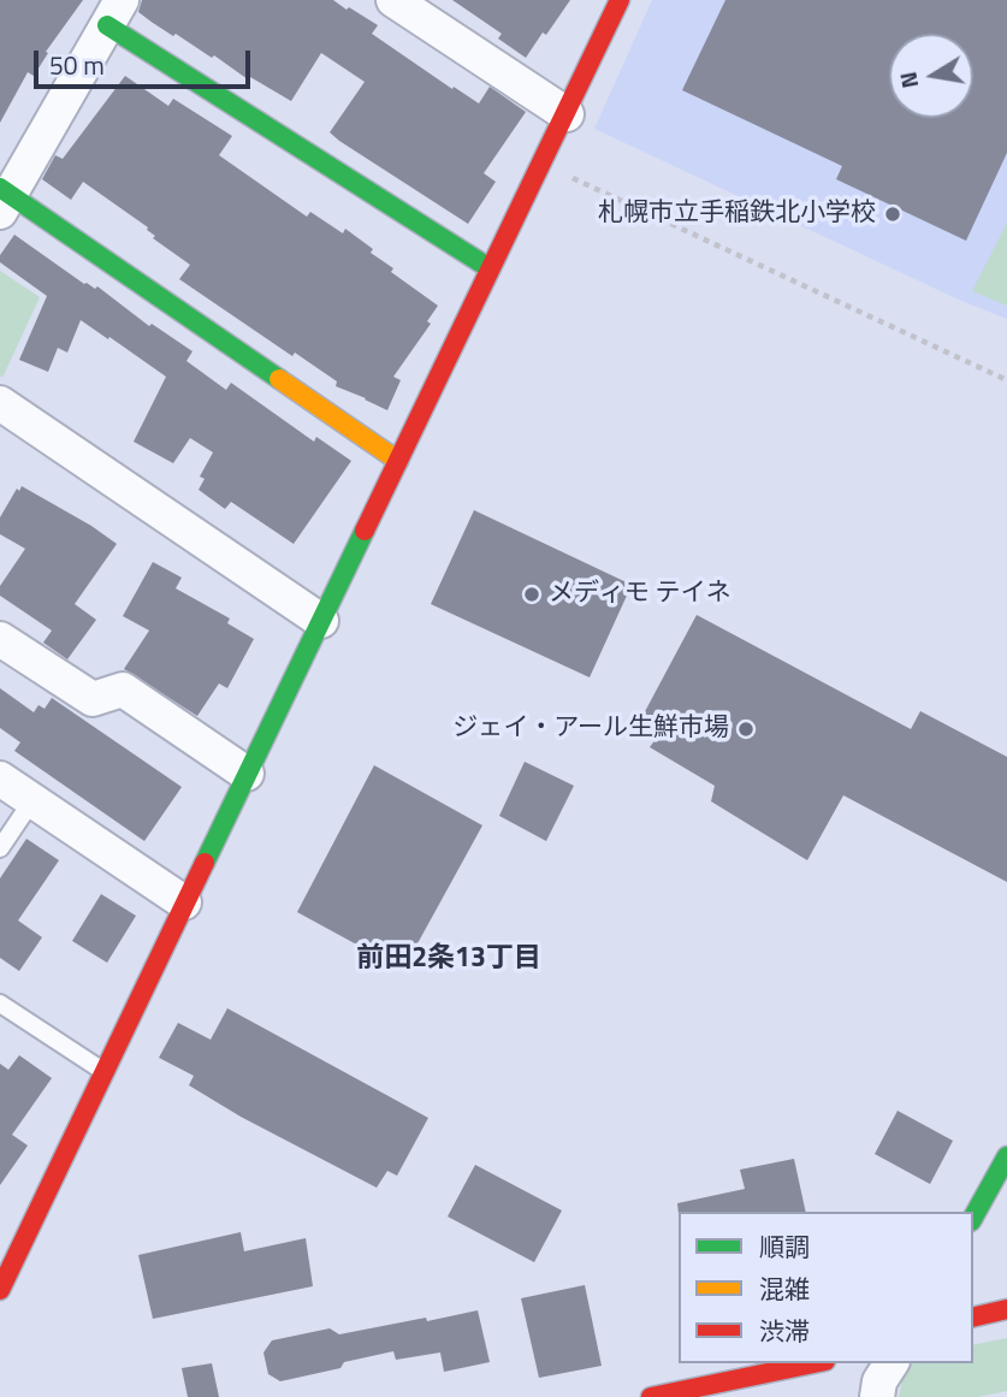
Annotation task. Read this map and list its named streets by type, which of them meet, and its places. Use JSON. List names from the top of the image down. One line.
{"districts":["前田2条13丁目"],"places":["札幌市立手稲鉄北小学校","メディモ テイネ","ジェイ・アール生鮮市場"],"legend":["順調","混雑","渋滞"],"scale_bar":"50 m","north":"left"}
